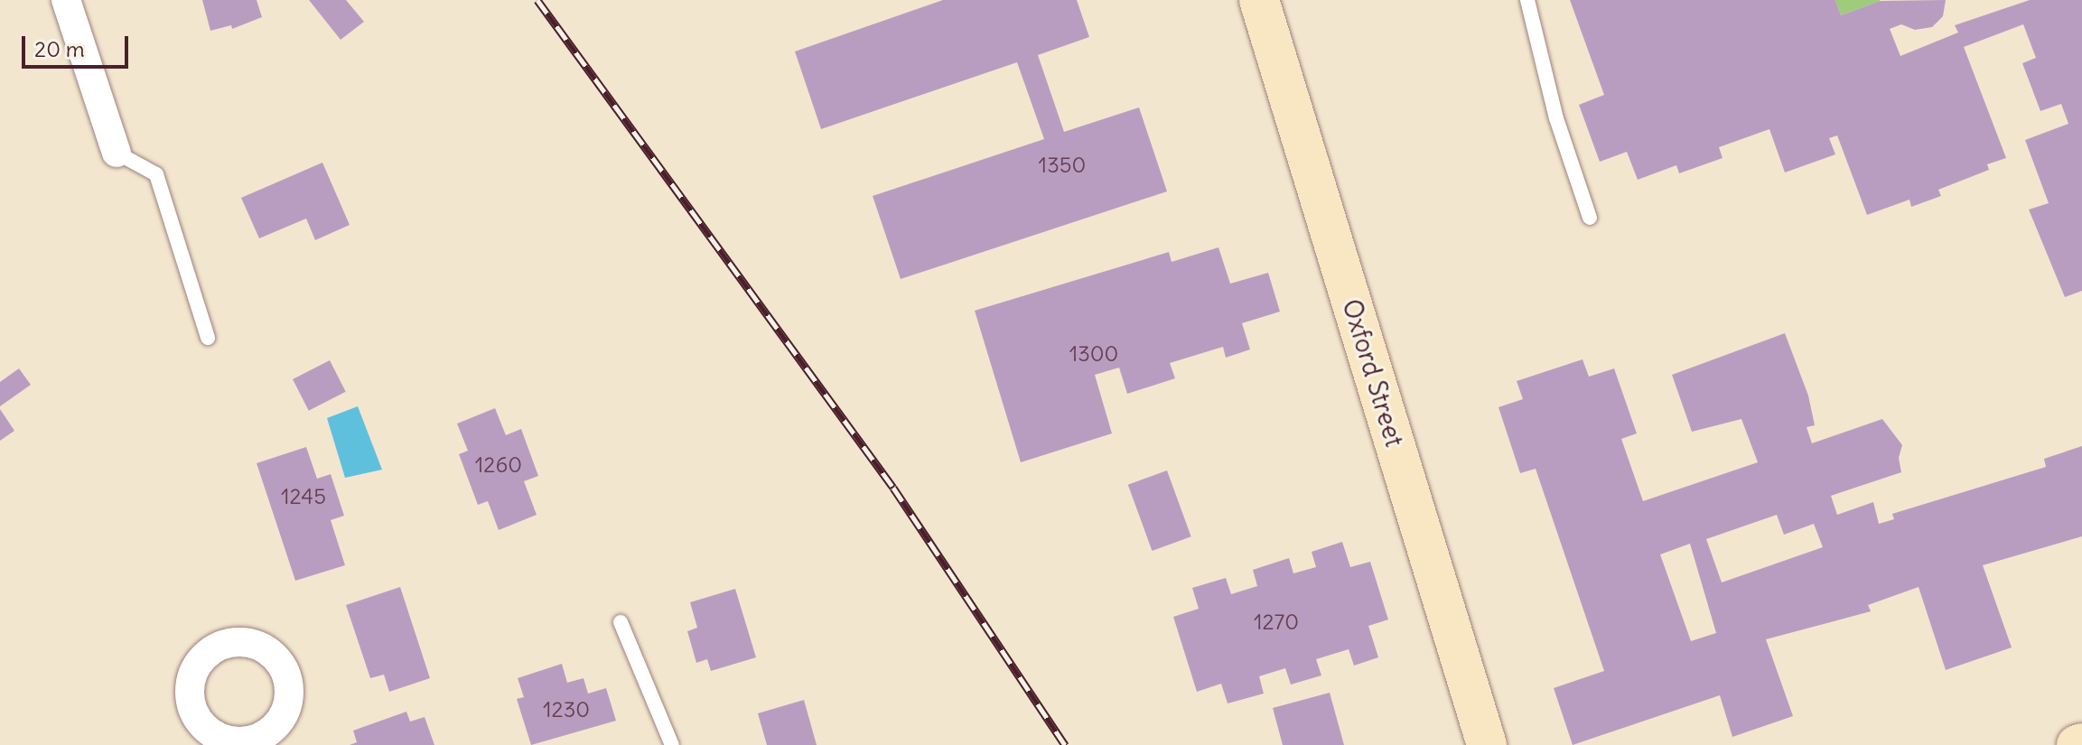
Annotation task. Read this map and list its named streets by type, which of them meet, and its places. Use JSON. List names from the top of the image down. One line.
{"streets":{"main road":["Oxford Street"]},"house_numbers":["1350","1300","1260","1245","1270","1230"],"scale_bar":"20 m"}
